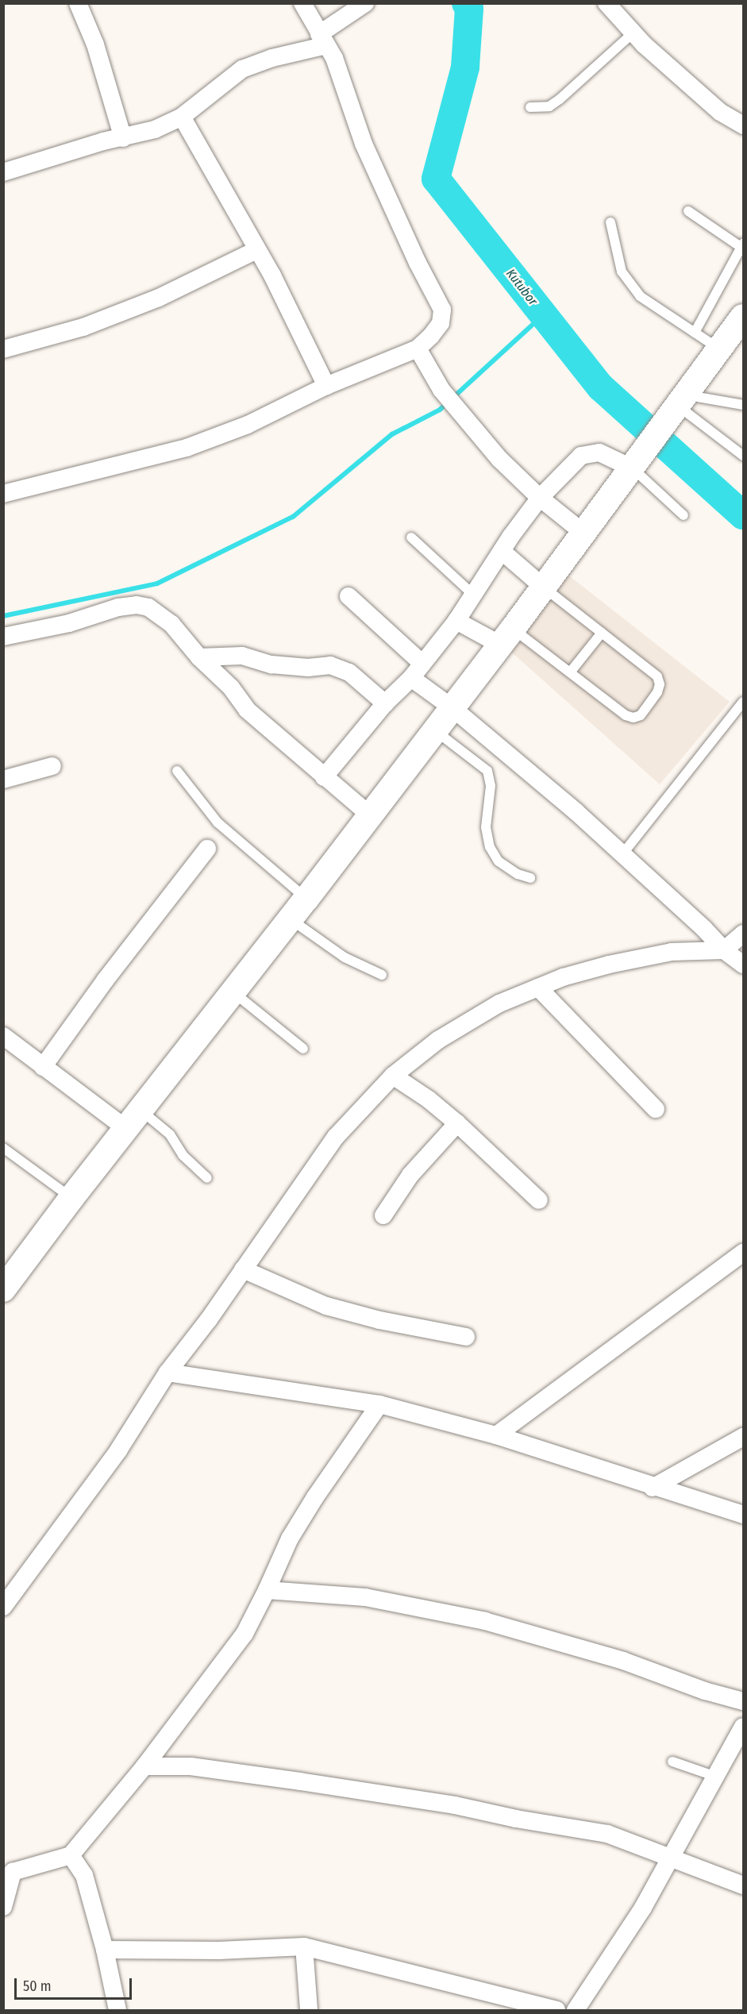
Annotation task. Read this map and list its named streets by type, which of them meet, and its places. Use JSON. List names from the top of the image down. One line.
{"water":["Kutubor"],"scale_bar":"50 m"}
